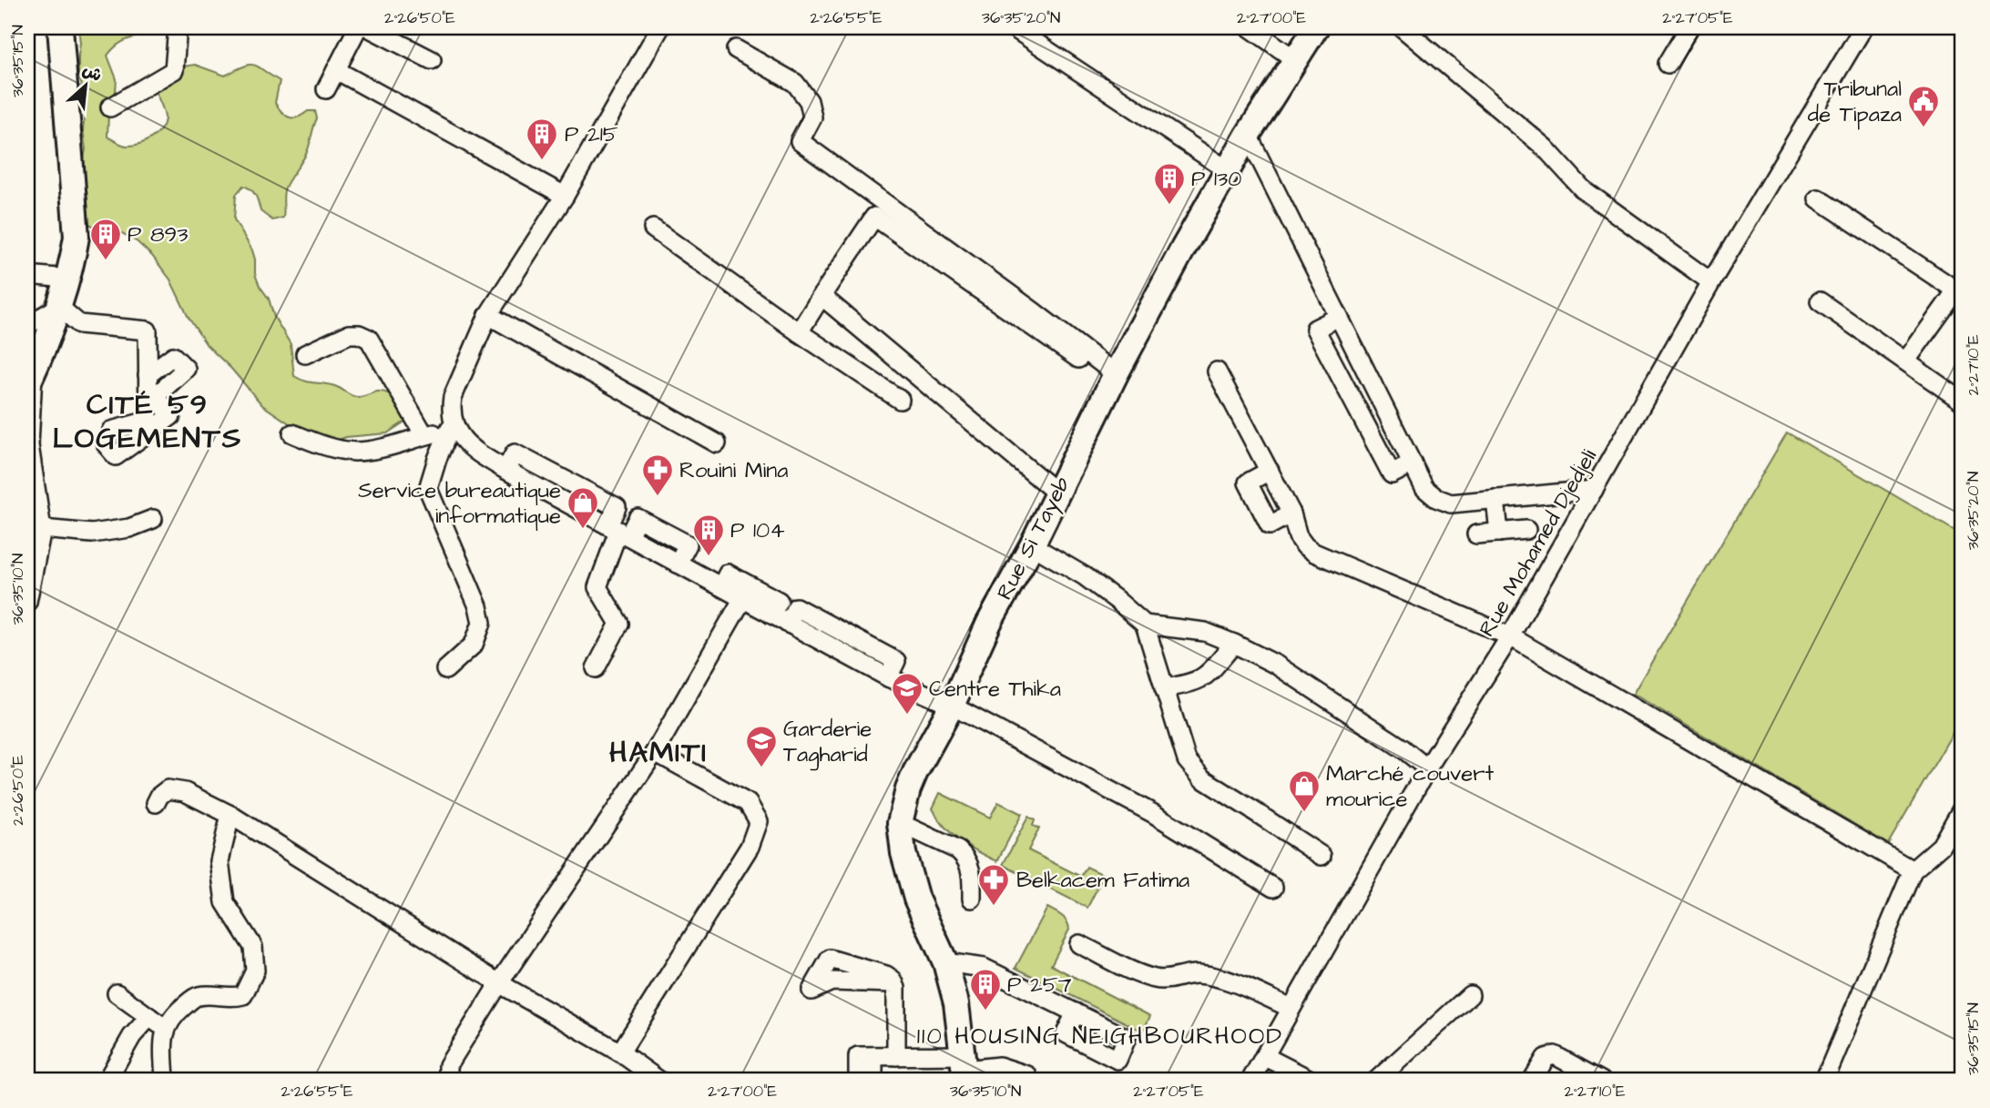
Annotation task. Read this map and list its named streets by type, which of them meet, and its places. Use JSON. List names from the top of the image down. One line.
{"streets":{"main road":["Rue Si Tayeb"],"street":["Rue Mohamed Djedjeli"]},"districts":["CITÉ 59 LOGEMENTS","HAMITI","110 HOUSING NEIGHBOURHOOD"],"places":{"public building":["Tribunal de Tipaza"],"building":["P 215","P 130","P 893","P 104","P 257"],"pharmacy":["Rouini Mina","Belkacem Fatima"],"shop":["Service bureautique informatique","Marché couvert mourice"],"school or university":["Centre Thika","Garderie Tagharid"]},"north":"top right","coordinates":["2°26'50\"E","2°26'55\"E","36°35'20\"N","2°27'00\"E","2°27'05\"E","36°35'15\"N","2°27'10\"E","36°35'10\"N"]}
